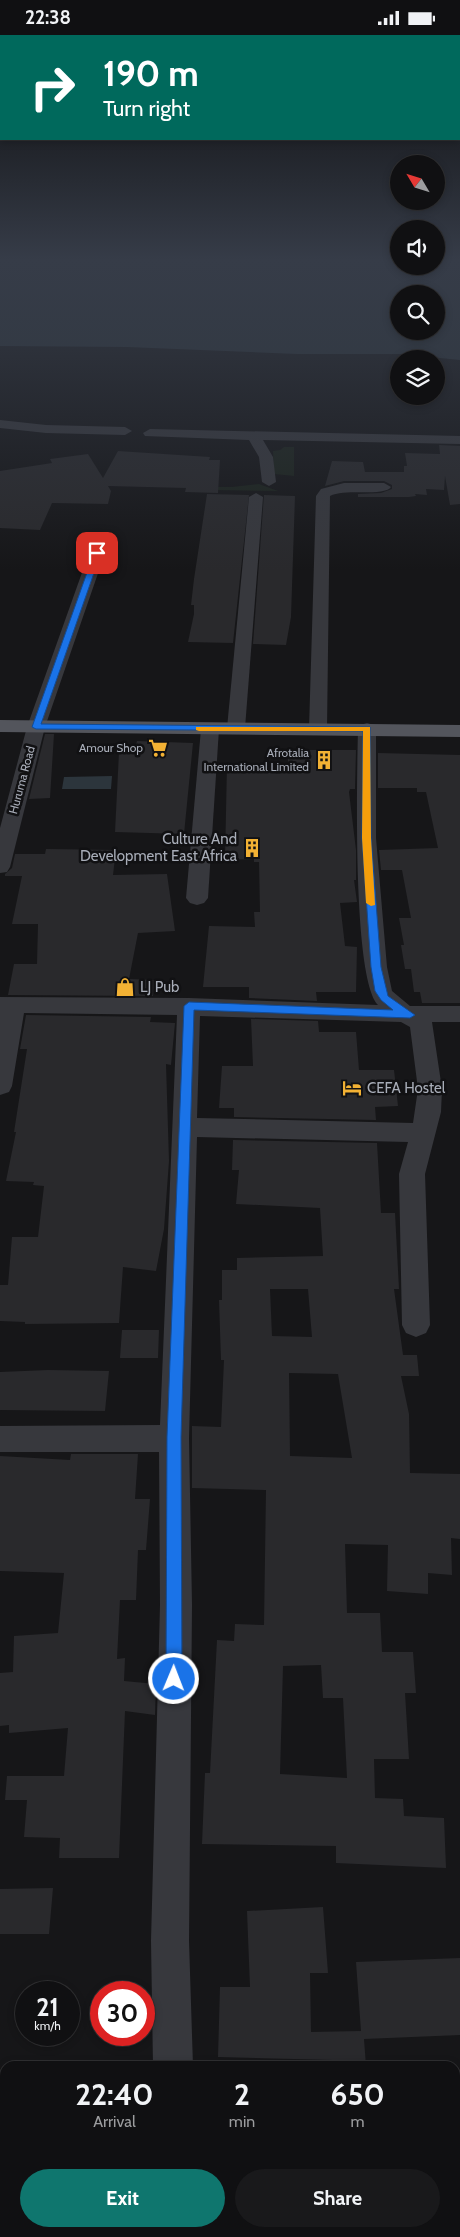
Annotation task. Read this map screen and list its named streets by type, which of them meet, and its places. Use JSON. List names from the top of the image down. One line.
{"streets":{"street":["Huruma Road"]},"places":{"supermarket":["Amour Shop"],"building":["Afrotalia International Limited","Culture And Development East Africa"],"shop":["LJ Pub"],"hotel":["CEFA Hostel"]},"north":"top left","page":{"status":"22:38","turn":["190 m","Turn right"],"speed":"21 km/h","limit":"30","eta":["22:40","Arrival","2","min","650","m"],"buttons":["Exit","Share"]}}
